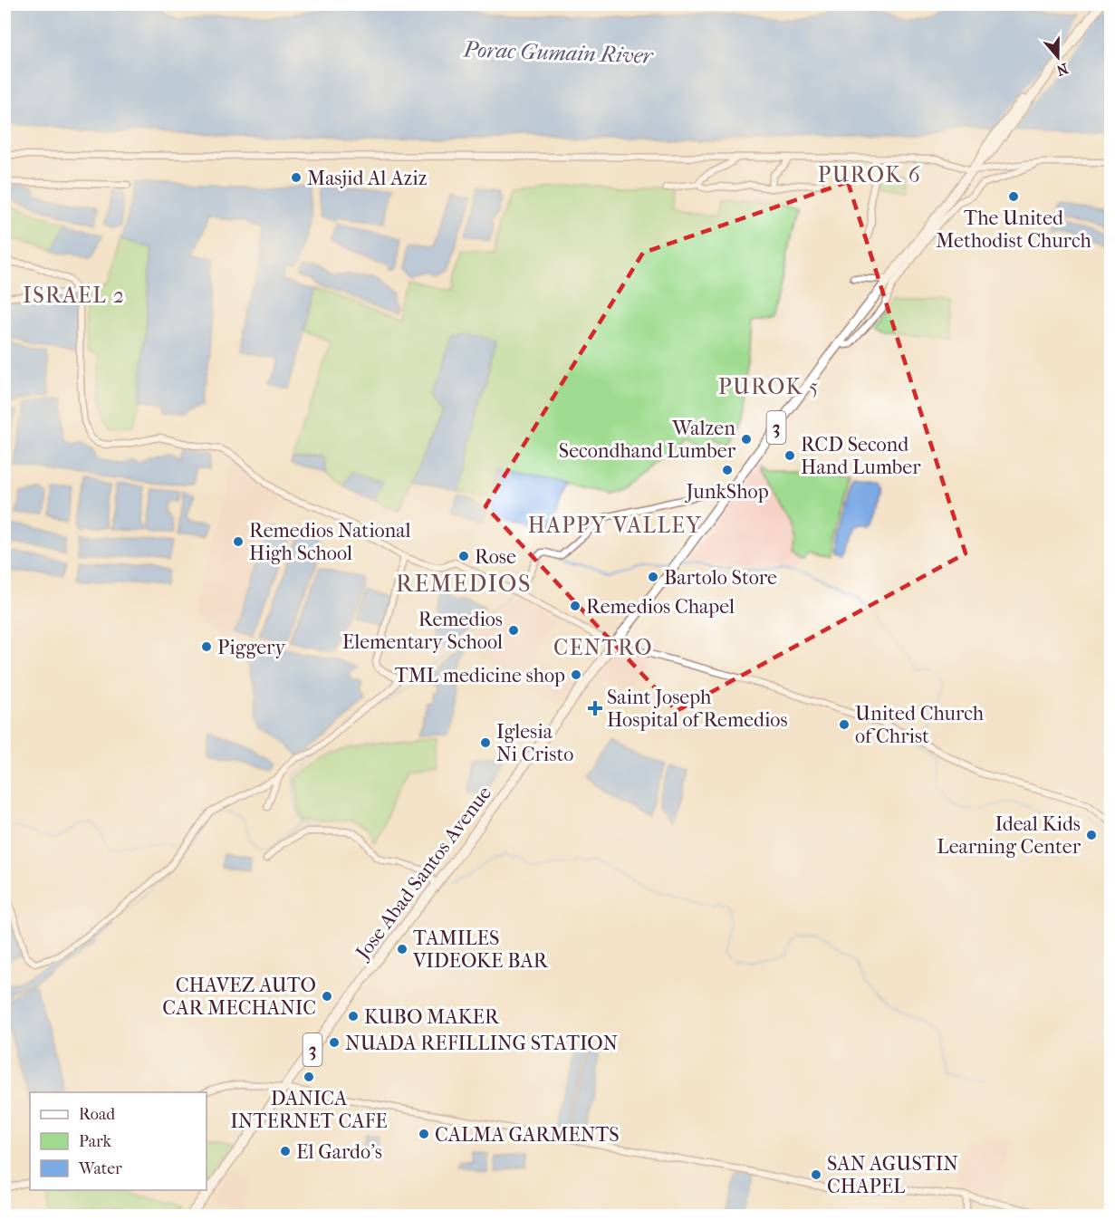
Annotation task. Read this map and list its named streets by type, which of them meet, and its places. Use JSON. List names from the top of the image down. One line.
{"streets":{"highway":["3","Jose Abad Santos Avenue"]},"districts":["PUROK 6","ISRAEL 2","PUROK 5","HAPPY VALLEY","REMEDIOS","CENTRO"],"water":["Porac Gumain River"],"places":{"other":["Masjid Al Aziz","The United Methodist Church","Walzen Secondhand Lumber","RCD Second Hand Lumber","JunkShop","Remedios National High School","Rose","Bartolo Store","Remedios Chapel","Remedios Elementary School","Piggery","TML medicine shop","United Church of Christ","Iglesia Ni Cristo","Ideal Kids Learning Center","TAMILES VIDEOKE BAR","CHAVEZ AUTO CAR MECHANIC","KUBO MAKER","NUADA REFILLING STATION","DANICA INTERNET CAFE","CALMA GARMENTS","El Gardo's","SAN AGUSTIN CHAPEL"],"health":["Saint Joseph Hospital of Remedios"]},"legend":["Road","Park","Water"],"north":"bottom"}
